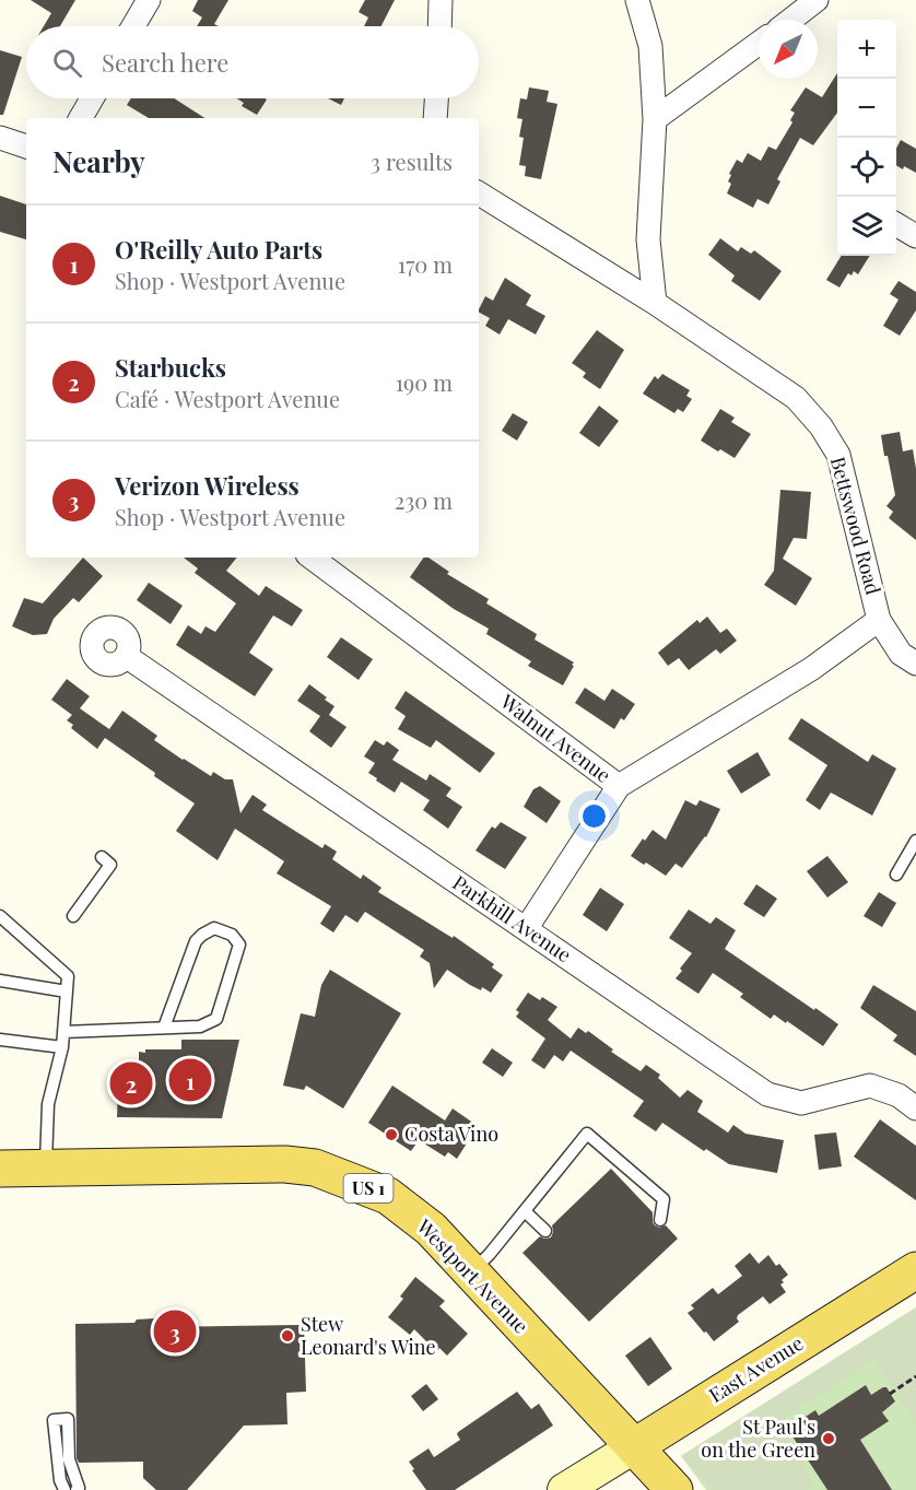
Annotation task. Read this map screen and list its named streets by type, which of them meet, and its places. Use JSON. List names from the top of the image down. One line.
{"streets":{"main road":["US 1","Westport Avenue","East Avenue"],"street":["Bettswood Road","Walnut Avenue","Parkhill Avenue"]},"crossings":[["Bettswood Road","Walnut Avenue"],["US 1","Westport Avenue"],["US 1","East Avenue"],["Westport Avenue","East Avenue"]],"places":["Costa Vino","Stew Leonard's Wine","St Paul's on the Green"],"north":"bottom left","page":{"map_buttons":["+","−"],"search":"Search here","heading":["Nearby","3 results"],"list":[{"mark":"1","name":"O'Reilly Auto Parts","note":"Shop · Westport Avenue","value":"170 m"},{"mark":"2","name":"Starbucks","note":"Café · Westport Avenue","value":"190 m"},{"mark":"3","name":"Verizon Wireless","note":"Shop · Westport Avenue","value":"230 m"}],"pins":["1","2","3"]}}
